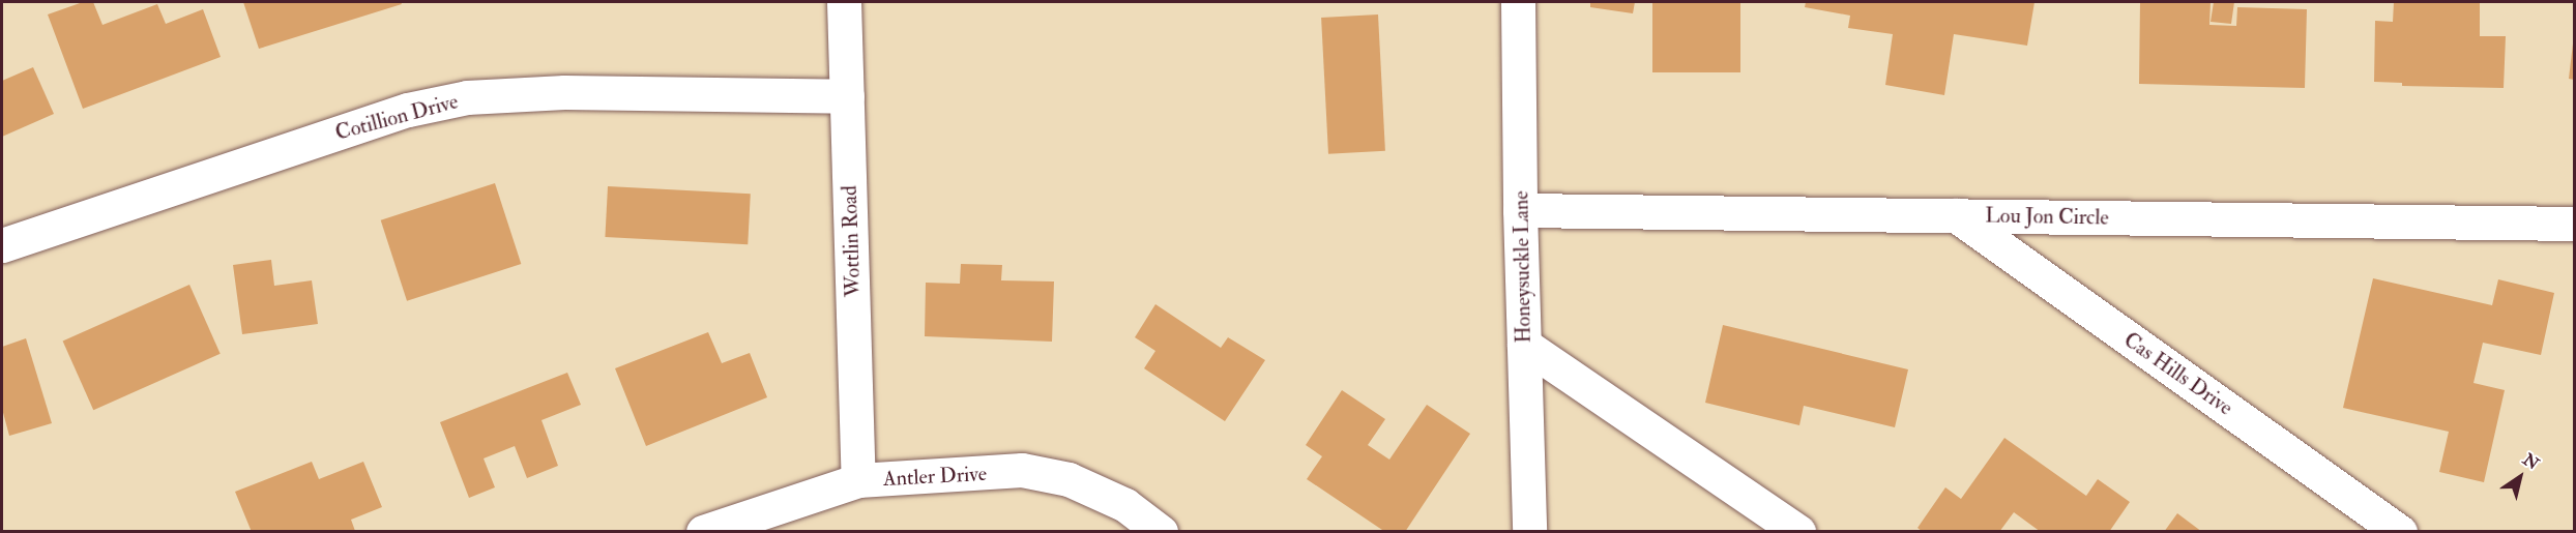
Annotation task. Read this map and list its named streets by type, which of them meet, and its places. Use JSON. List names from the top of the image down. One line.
{"streets":{"street":["Cotillion Drive","Lou Jon Circle","Wottlin Road","Honeysuckle Lane","Cas Hills Drive","Antler Drive"]},"crossings":[["Cotillion Drive","Wottlin Road"],["Lou Jon Circle","Honeysuckle Lane"],["Lou Jon Circle","Cas Hills Drive"],["Wottlin Road","Antler Drive"]],"north":"top right"}
